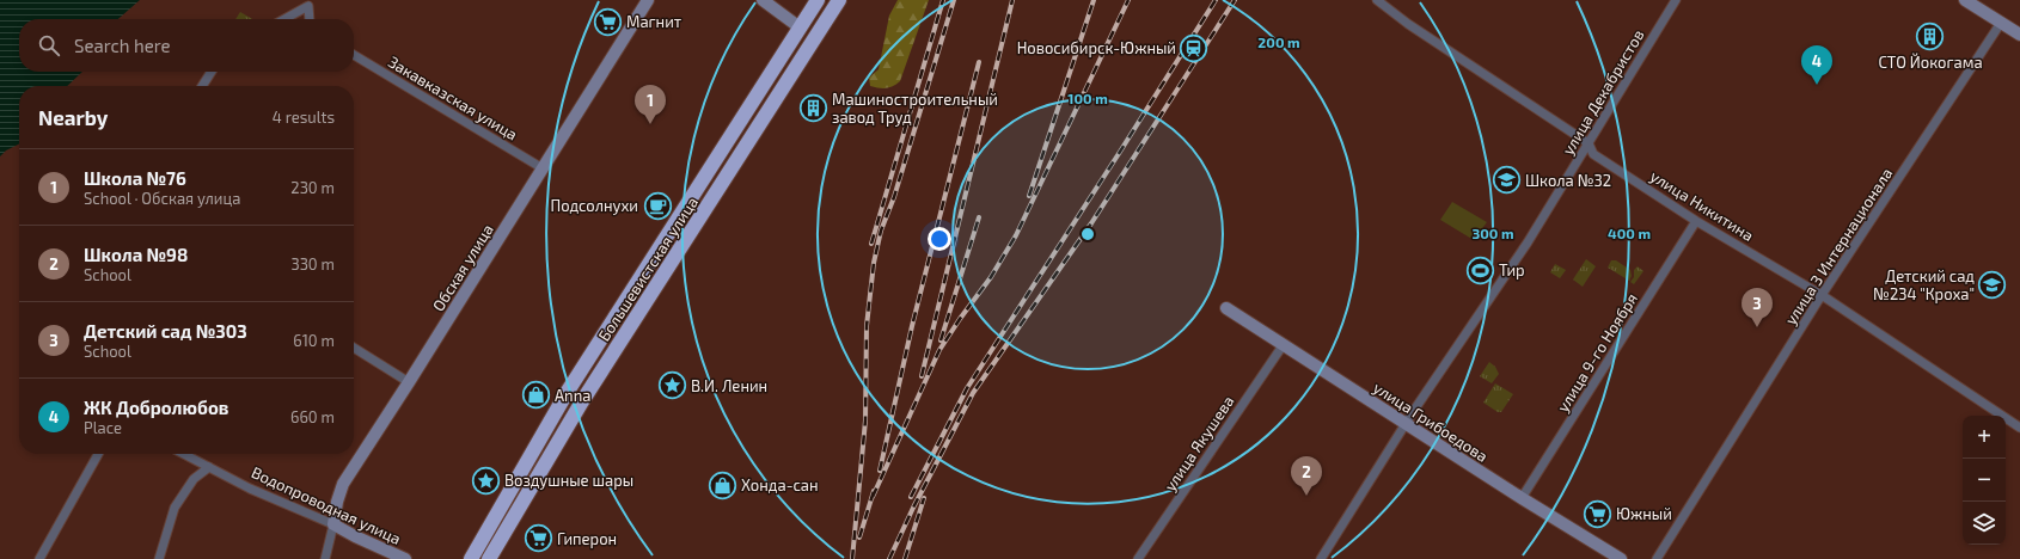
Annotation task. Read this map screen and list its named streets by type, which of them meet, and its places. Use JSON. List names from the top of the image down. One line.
{"streets":{"highway":["Большевистская улица"],"street":["улица Декабристов","Закавказская улица","улица Никитина","улица 3 Интернационала","Обская улица","улица 9-го Ноября","улица Грибоедова","улица Якушева","Водопроводная улица"]},"crossings":[["улица Декабристов","улица Никитина"],["улица Декабристов","улица Грибоедова"],["Закавказская улица","Обская улица"],["улица Никитина","улица 3 Интернационала"],["улица Никитина","улица 9-го Ноября"],["Обская улица","Водопроводная улица"],["улица 9-го Ноября","улица Грибоедова"],["улица Грибоедова","улица Якушева"]],"places":{"supermarket":["Магнит","Южный","Гиперон"],"building":["СТО Йокогама","Машиностроительный завод Труд"],"station":["Новосибирск-Южный"],"school or university":["Школа №32","Детский сад №234 \"Кроха\""],"cafe":["Подсолнухи"],"sports":["Тир"],"place":["В.И. Ленин","Воздушные шары"],"shop":["Anna","Хонда-сан"]},"page":{"search":"Search here","pins":["4","1","3","2"],"heading":["Nearby","4 results"],"list":[{"mark":"1","name":"Школа №76","note":"School · Обская улица","value":"230 m"},{"mark":"2","name":"Школа №98","note":"School","value":"330 m"},{"mark":"3","name":"Детский сад №303","note":"School","value":"610 m"},{"mark":"4","name":"ЖК Добролюбов","note":"Place","value":"660 m"}],"map_buttons":["+","−"]},"rings":["200 m","100 m","300 m","400 m"]}
